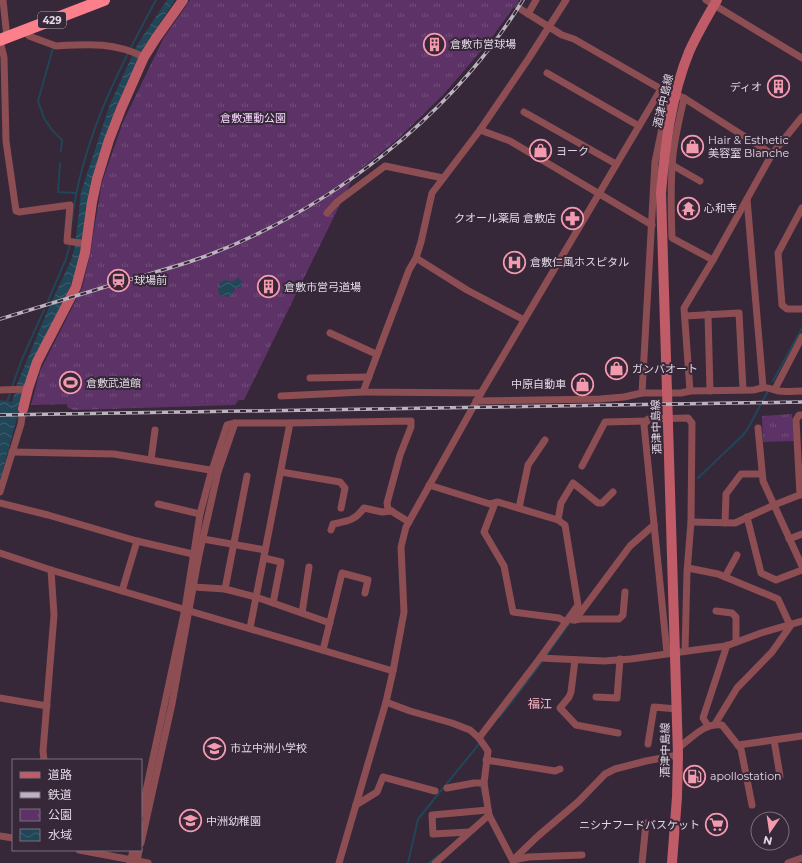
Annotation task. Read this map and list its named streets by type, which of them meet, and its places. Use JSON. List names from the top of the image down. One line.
{"streets":{"highway":["429"],"main road":["酒津中島線"]},"districts":["福江"],"parks":["倉敷運動公園"],"places":{"building":["倉敷市営球場","ディオ","倉敷市営弓道場"],"shop":["Hair & Esthetic 美容室 Blanche","ヨーク","ガンバオート","中原自動車"],"temple":["心和寺"],"pharmacy":["クオール薬局 倉敷店"],"hospital":["倉敷仁風ホスピタル"],"station":["球場前"],"sports":["倉敷武道館"],"school or university":["市立中洲小学校","中洲幼稚園"],"fuel station":["apollostation"],"supermarket":["ニシナフードバスケット"]},"legend":["道路","鉄道","公園","水域"],"north":"bottom"}
